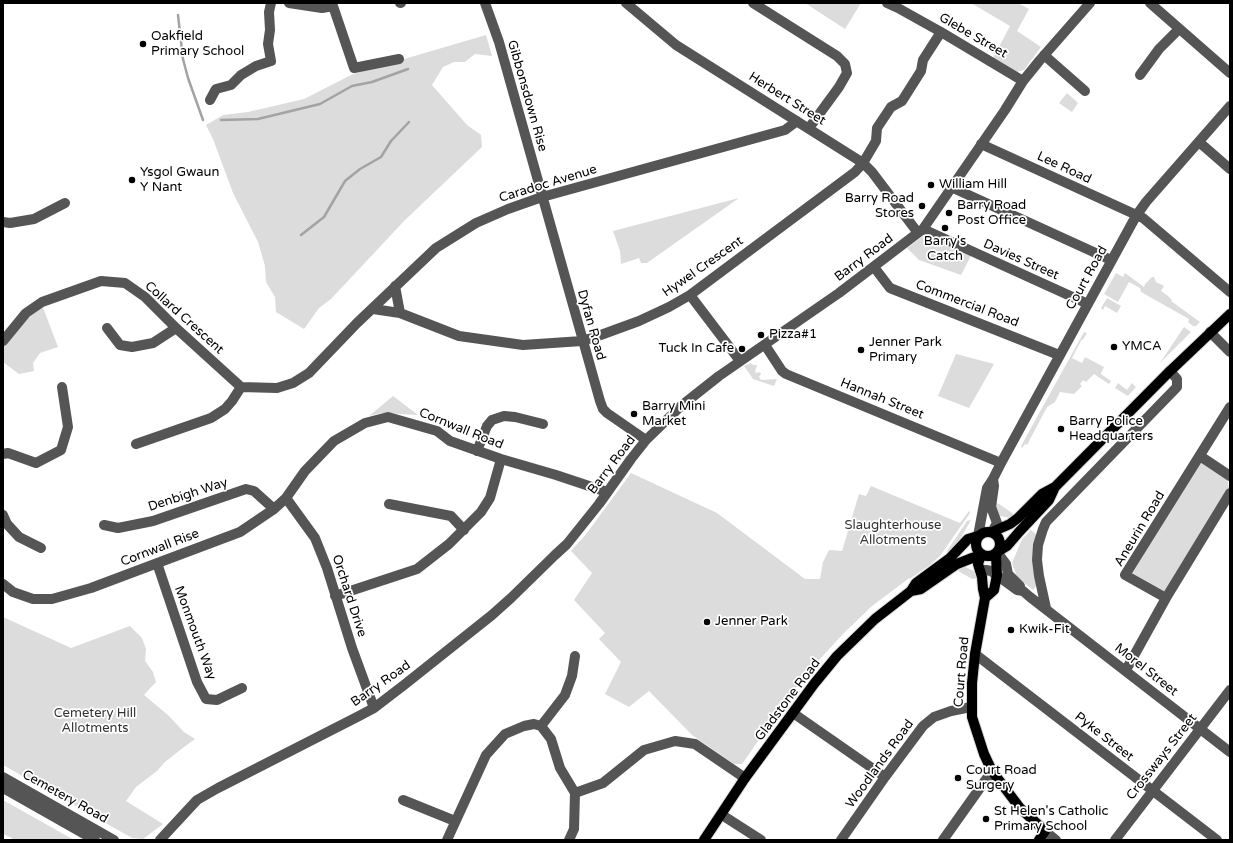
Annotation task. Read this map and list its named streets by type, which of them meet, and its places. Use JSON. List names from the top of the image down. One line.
{"streets":{"main road":["Court Road","Gladstone Road"],"street":["Glebe Street","Gibbonsdown Rise","Herbert Street","Lee Road","Caradoc Avenue","Barry Road","Davies Street","Hywel Crescent","Commercial Road","Collard Crescent","Dyfan Road","Hannah Street","Cornwall Road","Denbigh Way","Aneurin Road","Cornwall Rise","Orchard Drive","Monmouth Way","Morel Street","Pyke Street","Crossways Street","Woodlands Road","Cemetery Road"]},"crossings":[["Glebe Street","Barry Road"],["Glebe Street","Hywel Crescent"],["Gibbonsdown Rise","Caradoc Avenue"],["Gibbonsdown Rise","Dyfan Road"],["Herbert Street","Caradoc Avenue"],["Herbert Street","Barry Road"],["Herbert Street","Davies Street"],["Herbert Street","Hywel Crescent"],["Lee Road","Barry Road"],["Lee Road","Court Road"],["Caradoc Avenue","Hywel Crescent"],["Caradoc Avenue","Collard Crescent"],["Caradoc Avenue","Dyfan Road"],["Barry Road","Davies Street"],["Barry Road","Commercial Road"],["Barry Road","Dyfan Road"],["Barry Road","Hannah Street"],["Barry Road","Cornwall Road"],["Barry Road","Orchard Drive"],["Davies Street","Court Road"],["Hywel Crescent","Dyfan Road"],["Court Road","Commercial Road"],["Court Road","Hannah Street"],["Court Road","Morel Street"],["Court Road","Gladstone Road"],["Court Road","Pyke Street"],["Court Road","Woodlands Road"],["Cornwall Road","Cornwall Rise"],["Cornwall Road","Orchard Drive"],["Denbigh Way","Cornwall Rise"],["Cornwall Rise","Orchard Drive"],["Cornwall Rise","Monmouth Way"],["Morel Street","Gladstone Road"],["Morel Street","Crossways Street"],["Pyke Street","Crossways Street"]],"parks":["Slaughterhouse Allotments","Cemetery Hill Allotments"],"places":["Oakfield Primary School","Ysgol Gwaun Y Nant","William Hill","Barry Road Stores","Barry Road Post Office","Barry's Catch","Pizza#1","YMCA","Tuck In Cafe","Jenner Park Primary","Barry Mini Market","Barry Police Headquarters","Jenner Park","Kwik-Fit","Court Road Surgery","St Helen's Catholic Primary School"]}
